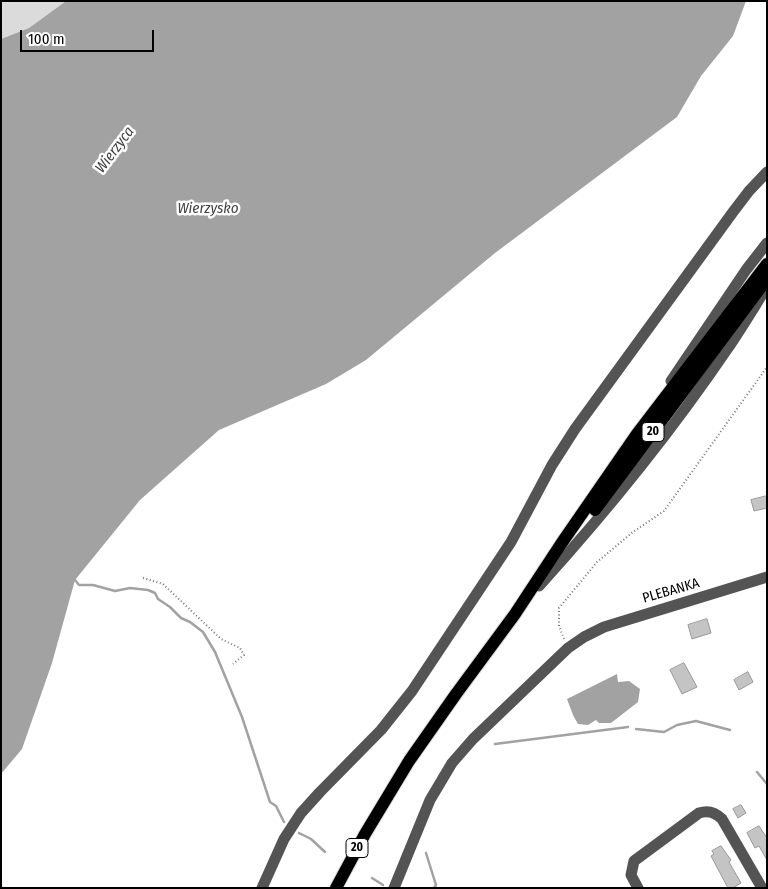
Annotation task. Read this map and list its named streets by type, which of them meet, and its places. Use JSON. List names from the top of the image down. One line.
{"streets":{"main road":["20"],"street":["PLEBANKA"]},"water":["Wierzyca","Wierzysko"],"scale_bar":"100 m"}
